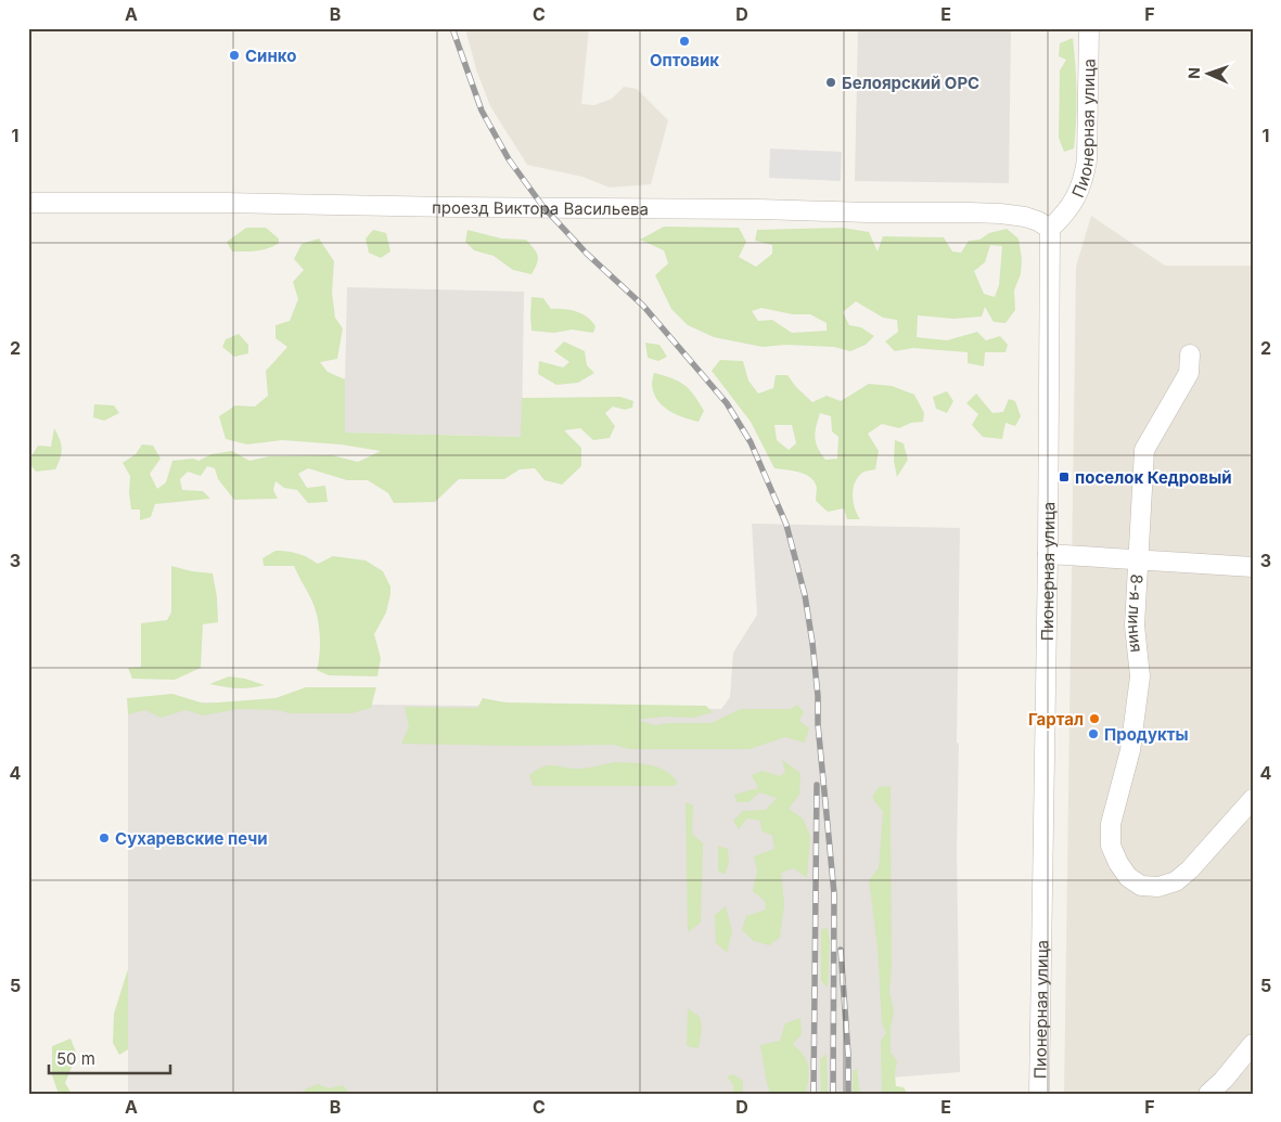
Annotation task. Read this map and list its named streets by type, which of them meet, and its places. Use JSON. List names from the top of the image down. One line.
{"streets":{"street":["Пионерная улица","проезд Виктора Васильева","8-я линия"]},"crossings":[["Пионерная улица","проезд Виктора Васильева"]],"places":{"other":["Оптовик","Синко","Белоярский ОРС","Гартал","Продукты","Сухаревские печи"],"transit":["поселок Кедровый"]},"scale_bar":"50 m","north":"left","grid":{"columns":["A","B","C","D","E","F"],"rows":["1","2","3","4","5"]}}
